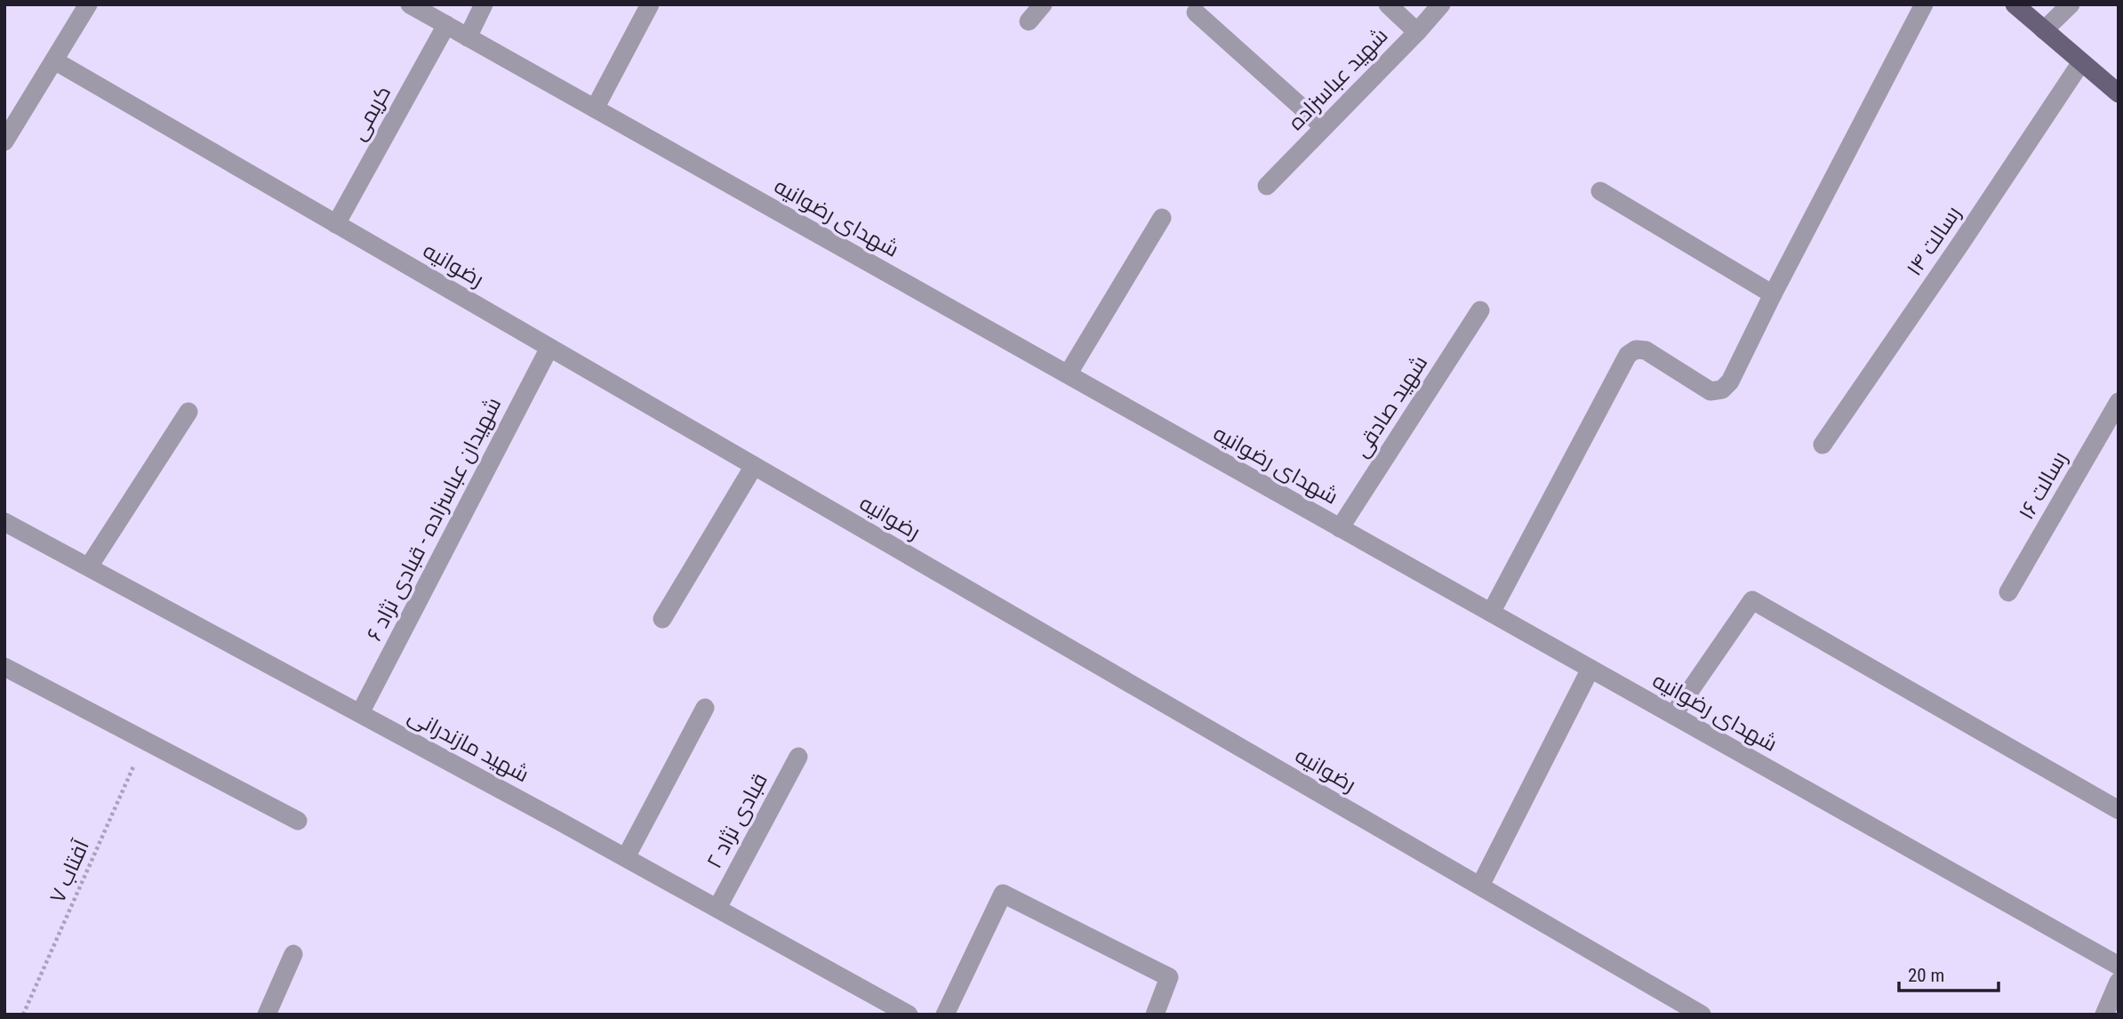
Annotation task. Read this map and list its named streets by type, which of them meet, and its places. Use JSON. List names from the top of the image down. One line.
{"streets":{"street":["شهید عباسزاده","کریمی","شهدای رضوانیه","رسالت ۱۴","رضوانیه","شهید صادقی","رسالت ۱۶","شهیدان عباسزاده - قبادی نژاد ۶","شهید مازندرانی","قبادی نژاد ۲"],"path":["آفتاب ۷"]},"crossings":[["کریمی","شهدای رضوانیه"],["کریمی","رضوانیه"],["شهدای رضوانیه","شهید صادقی"],["رضوانیه","شهیدان عباسزاده - قبادی نژاد ۶"],["شهیدان عباسزاده - قبادی نژاد ۶","شهید مازندرانی"],["شهید مازندرانی","قبادی نژاد ۲"]],"scale_bar":"20 m"}
